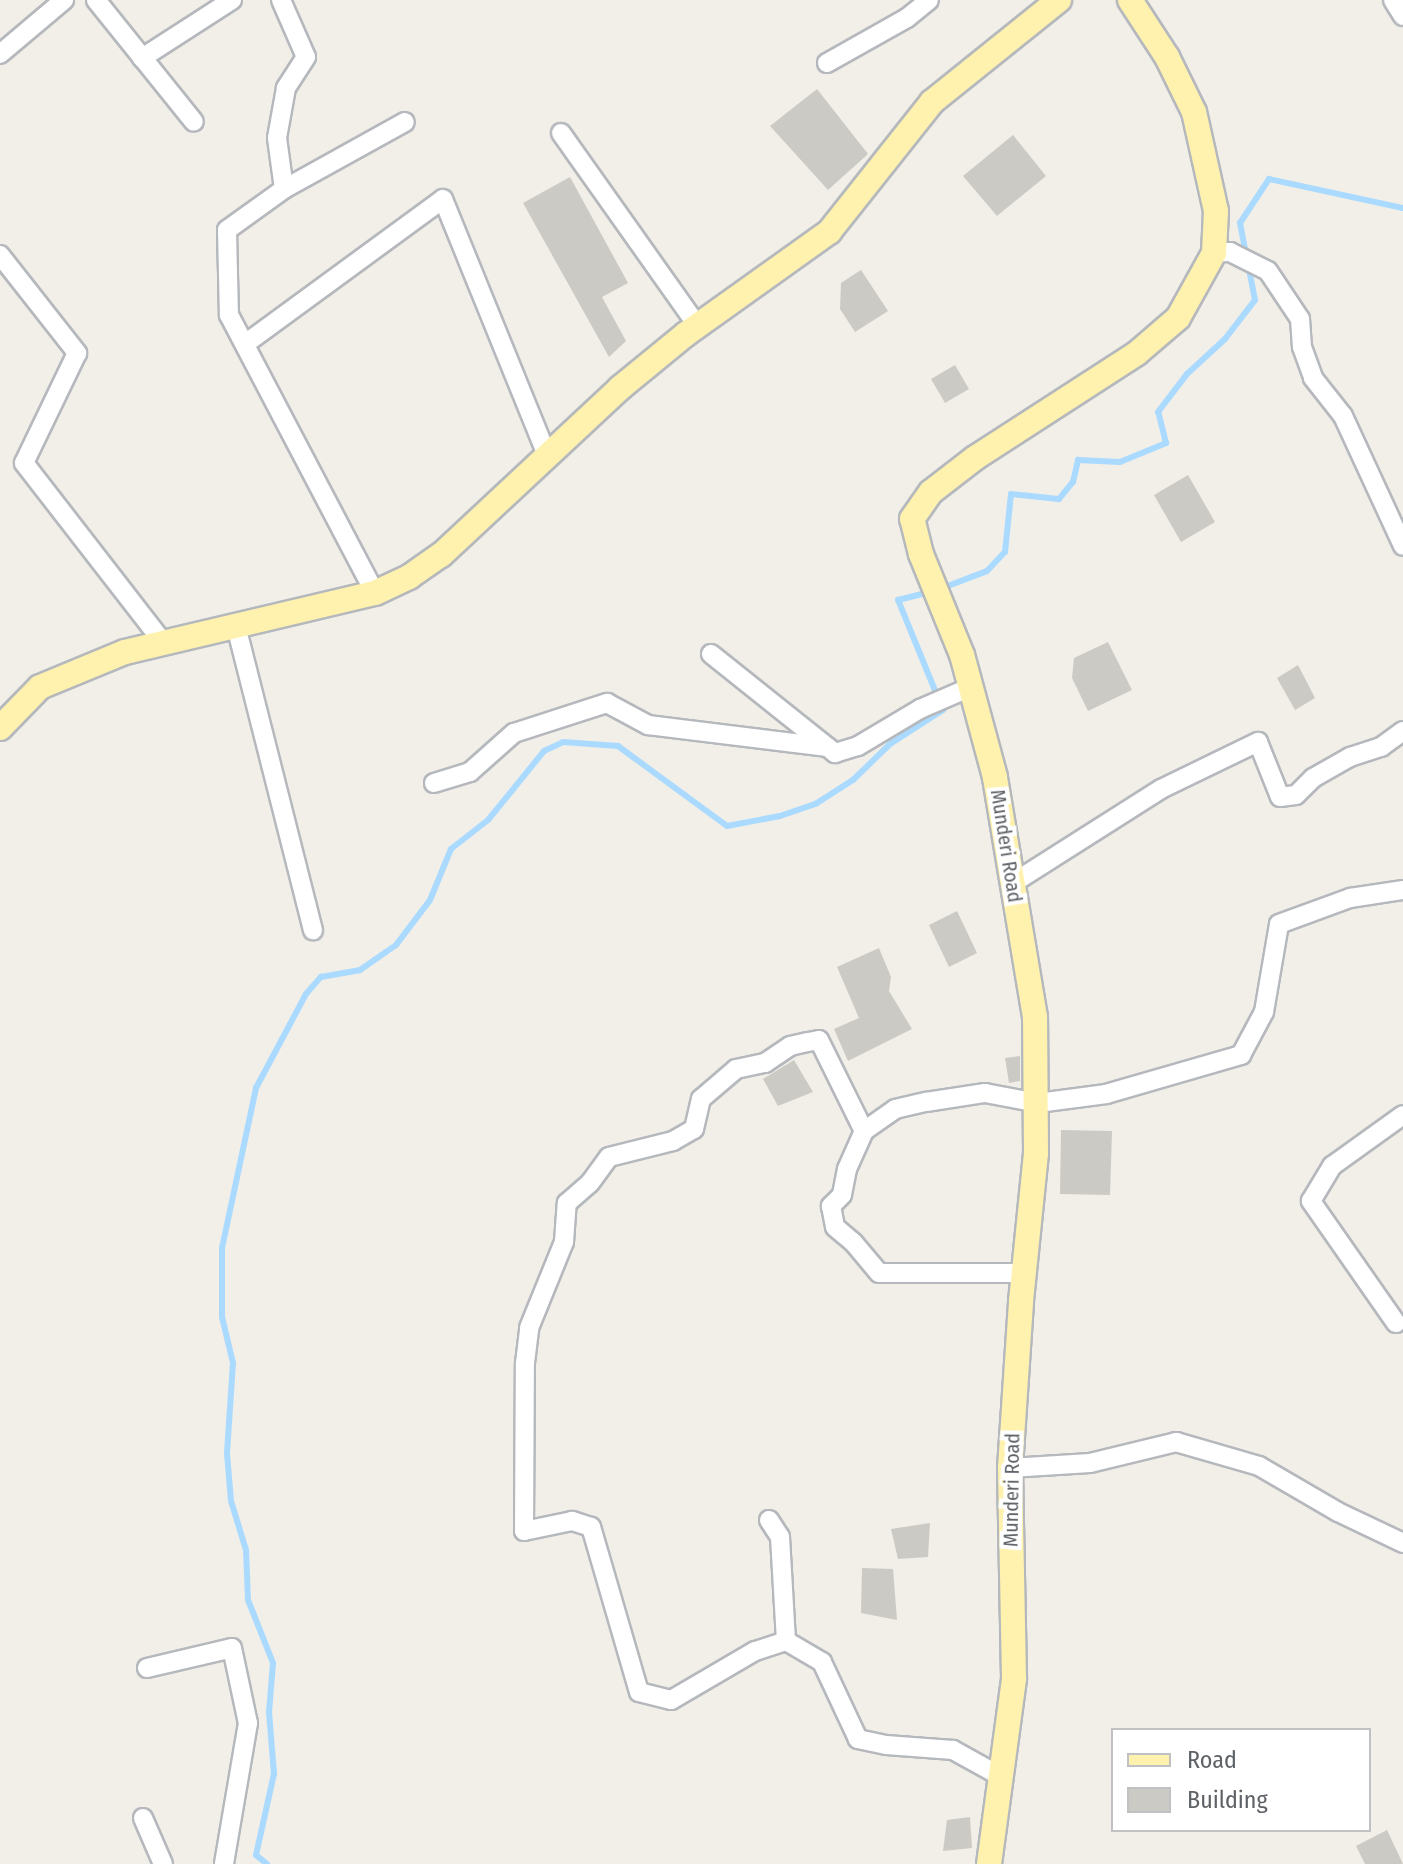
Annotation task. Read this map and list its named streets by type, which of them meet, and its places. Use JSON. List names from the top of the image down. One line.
{"streets":{"main road":["Munderi Road"]},"legend":["Road","Building"]}
